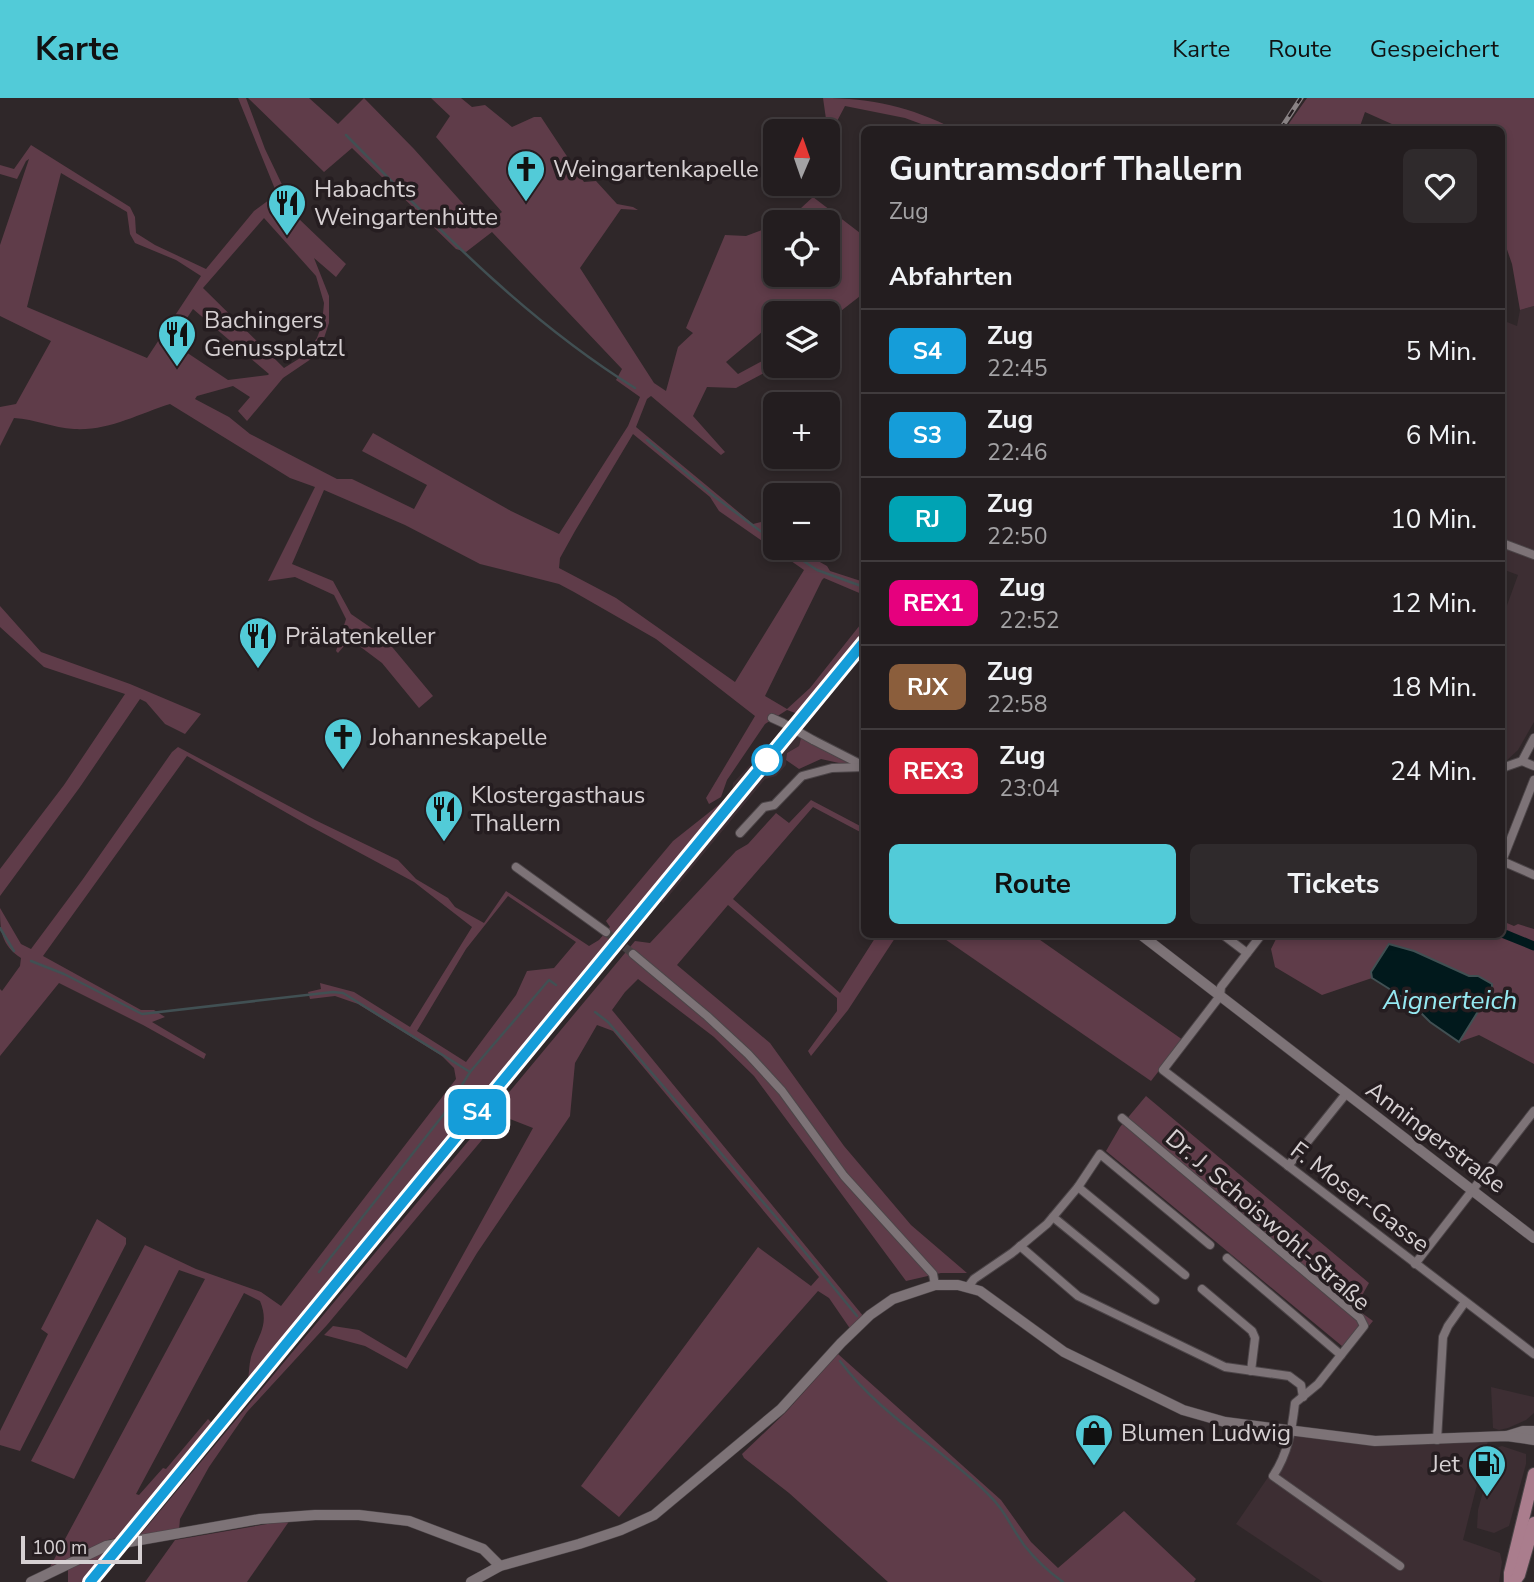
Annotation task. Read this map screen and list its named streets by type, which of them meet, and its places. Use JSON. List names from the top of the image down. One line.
{"streets":{"street":["Anningerstraße","F. Moser-Gasse","Dr. J. Schoiswohl-Straße"]},"crossings":[["Anningerstraße","F. Moser-Gasse"]],"water":["Aignerteich"],"places":{"church":["Weingartenkapelle","Johanneskapelle"],"restaurant":["Habachts Weingartenhütte","Bachingers Genussplatzl","Prälatenkeller","Klostergasthaus Thallern"],"shop":["Blumen Ludwig"],"fuel station":["Jet"]},"scale_bar":"100 m","north":"top","page":{"header":"Karte","nav":["Karte","Route","Gespeichert"],"on_map":"S4","map_buttons":["+","−"],"heading":[["Guntramsdorf Thallern","Zug"],"Abfahrten"],"list":[{"mark":"S4","name":"Zug","note":"22:45","value":"5 Min."},{"mark":"S3","name":"Zug","note":"22:46","value":"6 Min."},{"mark":"RJ","name":"Zug","note":"22:50","value":"10 Min."},{"mark":"REX1","name":"Zug","note":"22:52","value":"12 Min."},{"mark":"RJX","name":"Zug","note":"22:58","value":"18 Min."},{"mark":"REX3","name":"Zug","note":"23:04","value":"24 Min."}],"buttons":["Route","Tickets"],"scale":"100 m"}}
